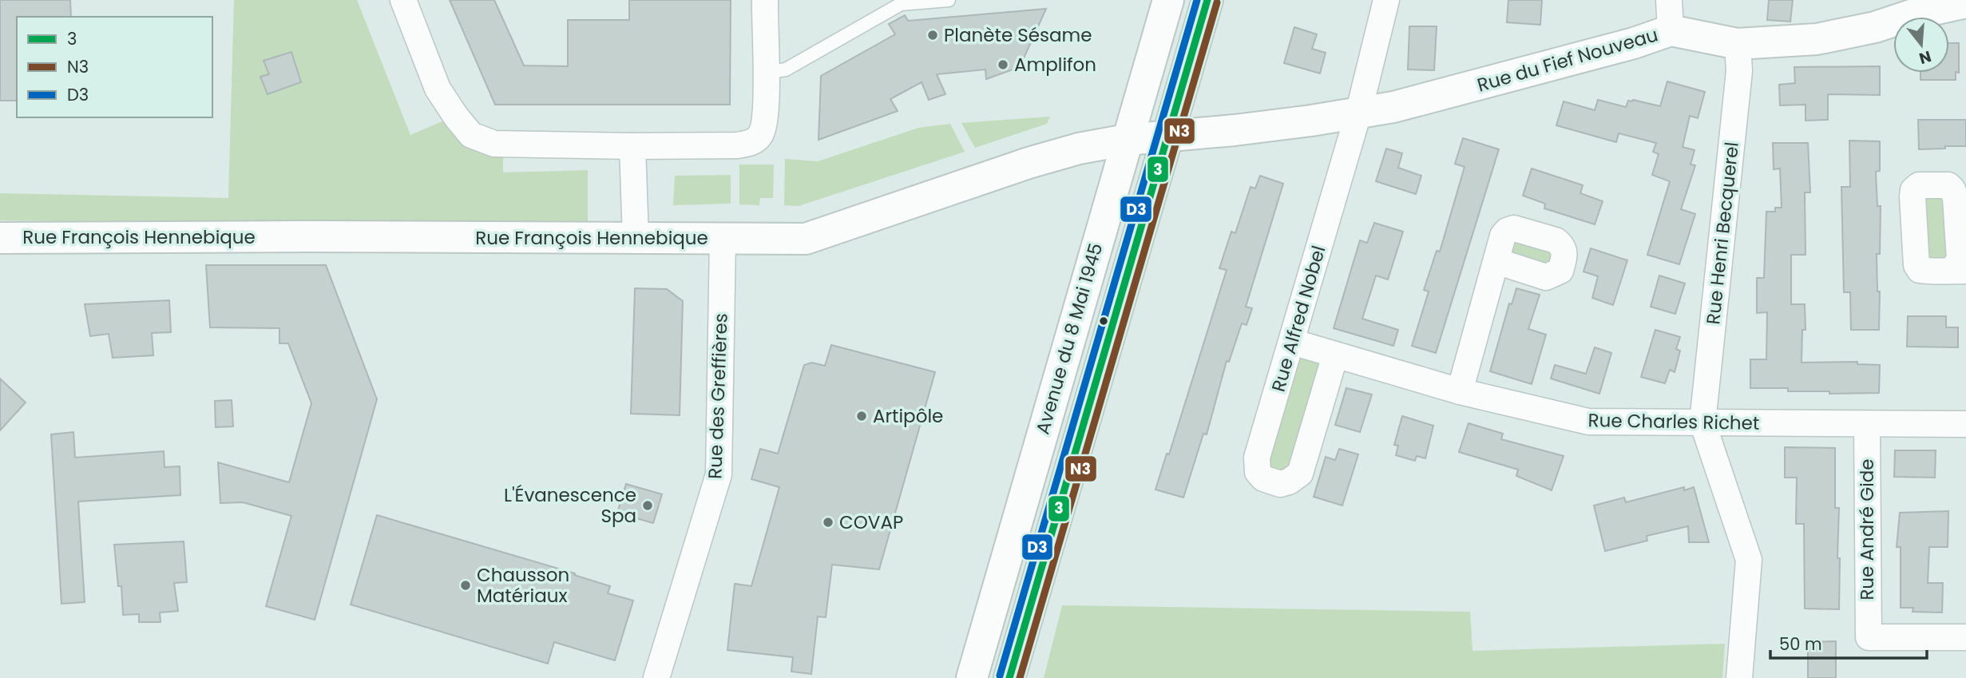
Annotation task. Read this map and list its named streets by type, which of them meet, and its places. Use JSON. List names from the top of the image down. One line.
{"streets":{"street":["Rue du Fief Nouveau","Rue Henri Becquerel","Rue François Hennebique","Rue Alfred Nobel","Avenue du 8 Mai 1945","Rue des Greffières","Rue Charles Richet","Rue André Gide"]},"crossings":[["Rue du Fief Nouveau","Rue Henri Becquerel"],["Rue du Fief Nouveau","Rue François Hennebique"],["Rue du Fief Nouveau","Rue Alfred Nobel"],["Rue du Fief Nouveau","Avenue du 8 Mai 1945"],["Rue Henri Becquerel","Rue Charles Richet"],["Rue François Hennebique","Avenue du 8 Mai 1945"],["Rue François Hennebique","Rue des Greffières"],["Rue Alfred Nobel","Rue Charles Richet"],["Rue Charles Richet","Rue André Gide"]],"places":["Planète Sésame","Amplifon","Artipôle","L'Évanescence Spa","COVAP","Chausson Matériaux"],"lines":["transit line 3","transit line D3","transit line N3"],"legend":["3","N3","D3"],"scale_bar":"50 m","north":"bottom"}
